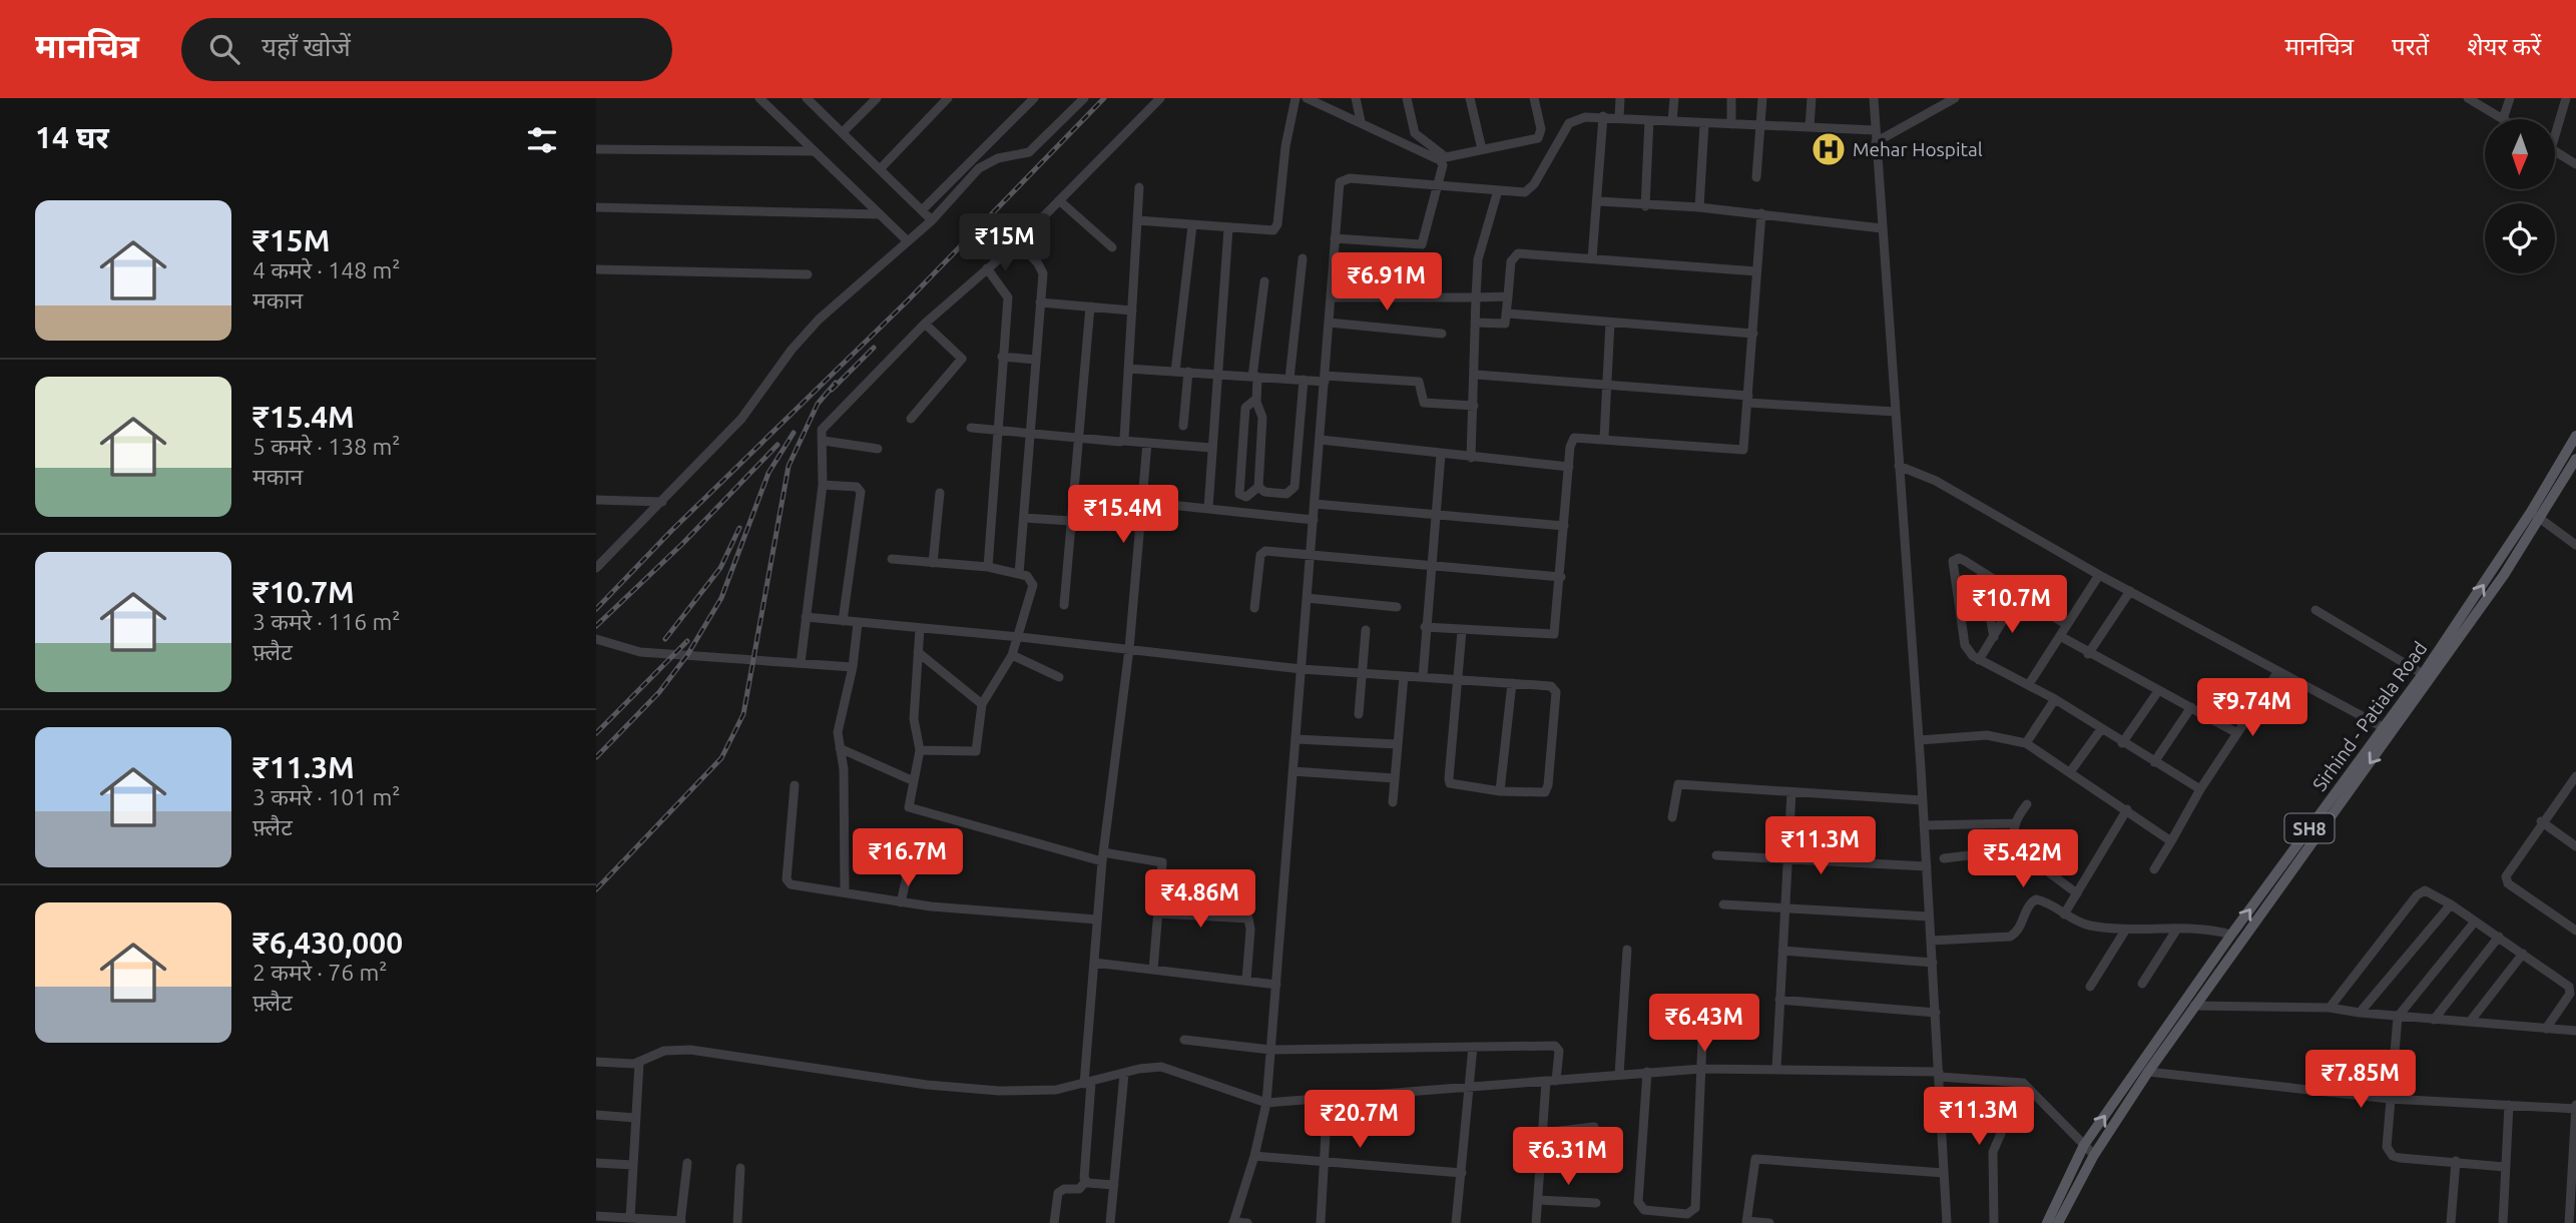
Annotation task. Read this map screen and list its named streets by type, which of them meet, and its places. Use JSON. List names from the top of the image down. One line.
{"streets":{"main road":["Sirhind - Patiala Road","SH8"]},"places":{"hospital":["Mehar Hospital"]},"north":"bottom","page":{"header":"मानचित्र","search":"यहाँ खोजें","nav":["मानचित्र","परतें","शेयर करें"],"heading":"14 घर","list":[{"name":"₹15M","note":"4 कमरे · 148 m² · मकान"},{"name":"₹15.4M","note":"5 कमरे · 138 m² · मकान"},{"name":"₹10.7M","note":"3 कमरे · 116 m² · फ़्लैट"},{"name":"₹11.3M","note":"3 कमरे · 101 m² · फ़्लैट"},{"name":"₹6,430,000","note":"2 कमरे · 76 m² · फ़्लैट"}],"price":["₹15M","₹6.91M","₹15.4M","₹10.7M","₹9.74M","₹11.3M","₹16.7M","₹5.42M","₹4.86M","₹6.43M","₹7.85M","₹11.3M","₹20.7M","₹6.31M"]}}
